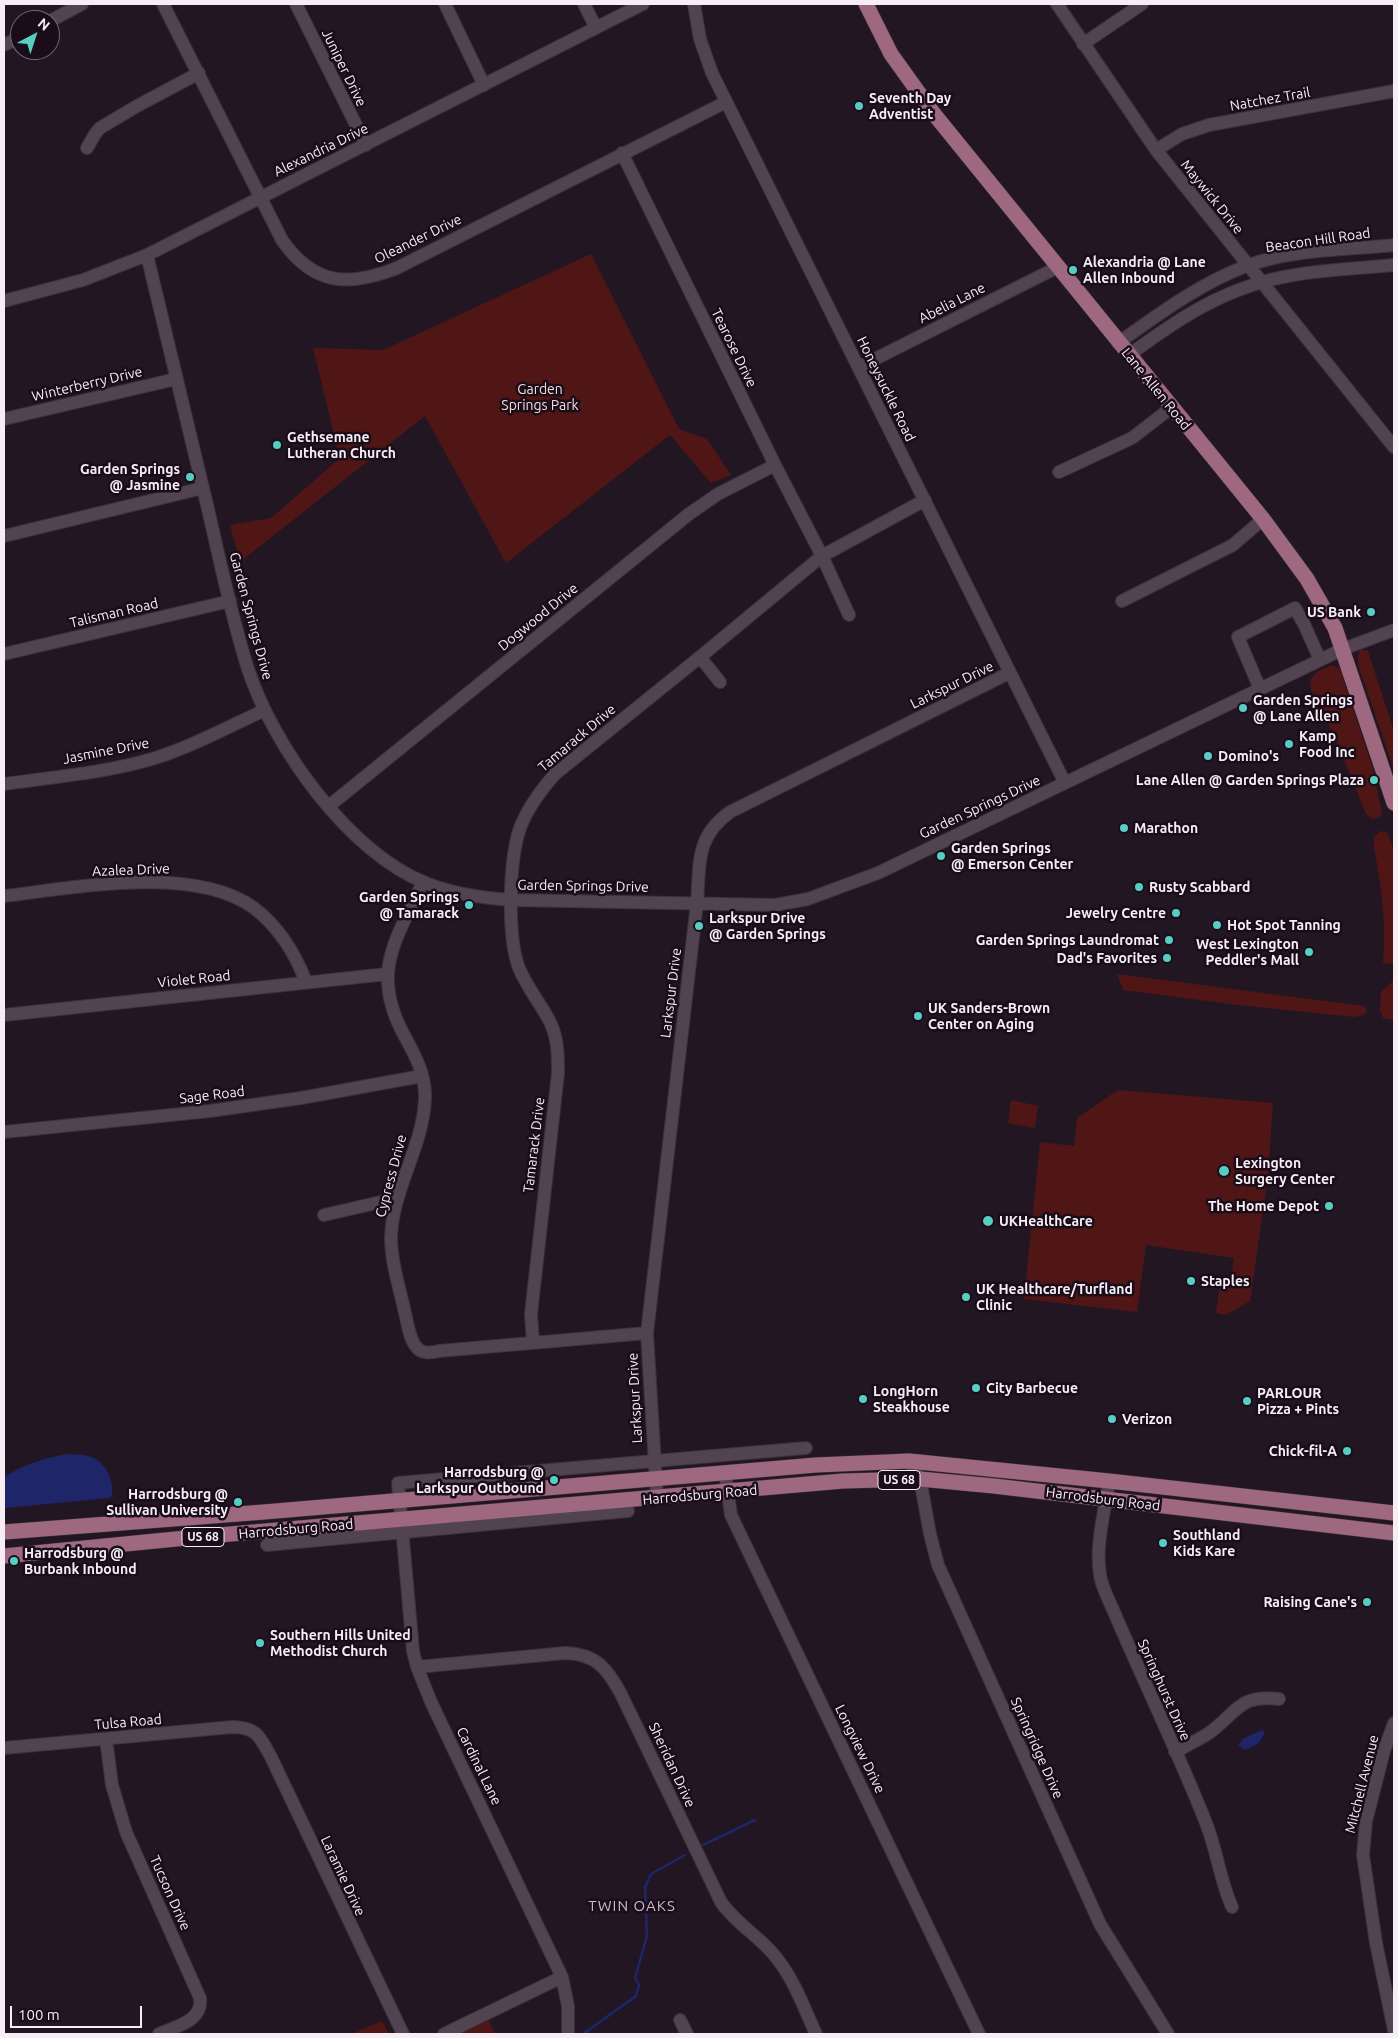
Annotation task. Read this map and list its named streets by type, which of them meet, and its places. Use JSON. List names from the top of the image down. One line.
{"streets":{"main road":["Lane Allen Road","US 68","Harrodsburg Road"],"street":["Juniper Drive","Natchez Trail","Alexandria Drive","Maywick Drive","Oleander Drive","Beacon Hill Road","Abelia Lane","Tearose Drive","Winterberry Drive","Honeysuckle Road","Talisman Road","Garden Springs Drive","Dogwood Drive","Larkspur Drive","Tamarack Drive","Jasmine Drive","Azalea Drive","Violet Road","Sage Road","Cypress Drive","Springhurst Drive","Tulsa Road","Springridge Drive","Longview Drive","Sheridan Drive","Cardinal Lane","Mitchell Avenue","Laramie Drive","Tucson Drive"]},"crossings":[["Juniper Drive","Alexandria Drive"],["Natchez Trail","Maywick Drive"],["Alexandria Drive","Oleander Drive"],["Alexandria Drive","Garden Springs Drive"],["Maywick Drive","Beacon Hill Road"],["Oleander Drive","Tearose Drive"],["Oleander Drive","Honeysuckle Road"],["Beacon Hill Road","Lane Allen Road"],["Abelia Lane","Honeysuckle Road"],["Abelia Lane","Lane Allen Road"],["Tearose Drive","Dogwood Drive"],["Tearose Drive","Tamarack Drive"],["Winterberry Drive","Garden Springs Drive"],["Honeysuckle Road","Garden Springs Drive"],["Honeysuckle Road","Larkspur Drive"],["Honeysuckle Road","Tamarack Drive"],["Lane Allen Road","Garden Springs Drive"],["Talisman Road","Garden Springs Drive"],["Garden Springs Drive","Dogwood Drive"],["Garden Springs Drive","Larkspur Drive"],["Garden Springs Drive","Tamarack Drive"],["Garden Springs Drive","Jasmine Drive"],["Garden Springs Drive","Cypress Drive"],["Larkspur Drive","Cypress Drive"],["Larkspur Drive","Harrodsburg Road"],["Tamarack Drive","Cypress Drive"],["Azalea Drive","Violet Road"],["Violet Road","Cypress Drive"],["Sage Road","Cypress Drive"],["Harrodsburg Road","Springhurst Drive"],["Harrodsburg Road","Springridge Drive"],["Harrodsburg Road","Longview Drive"],["Harrodsburg Road","Cardinal Lane"],["Tulsa Road","Laramie Drive"],["Tulsa Road","Tucson Drive"],["Sheridan Drive","Cardinal Lane"]],"districts":["TWIN OAKS"],"parks":["Garden Springs Park"],"places":["Seventh Day Adventist","Alexandria @ Lane Allen Inbound","Gethsemane Lutheran Church","Garden Springs @ Jasmine","US Bank","Garden Springs @ Lane Allen","Kamp Food Inc","Domino's","Lane Allen @ Garden Springs Plaza","Marathon","Garden Springs @ Emerson Center","Rusty Scabbard","Garden Springs @ Tamarack","Jewelry Centre","Hot Spot Tanning","Larkspur Drive @ Garden Springs","Garden Springs Laundromat","West Lexington Peddler's Mall","Dad's Favorites","UK Sanders-Brown Center on Aging","Lexington Surgery Center","The Home Depot","UKHealthCare","Staples","UK Healthcare/Turfland Clinic","City Barbecue","LongHorn Steakhouse","PARLOUR Pizza + Pints","Verizon","Chick-fil-A","Harrodsburg @ Larkspur Outbound","Harrodsburg @ Sullivan University","Southland Kids Kare","Harrodsburg @ Burbank Inbound","Raising Cane's","Southern Hills United Methodist Church"],"scale_bar":"100 m","north":"top right"}
